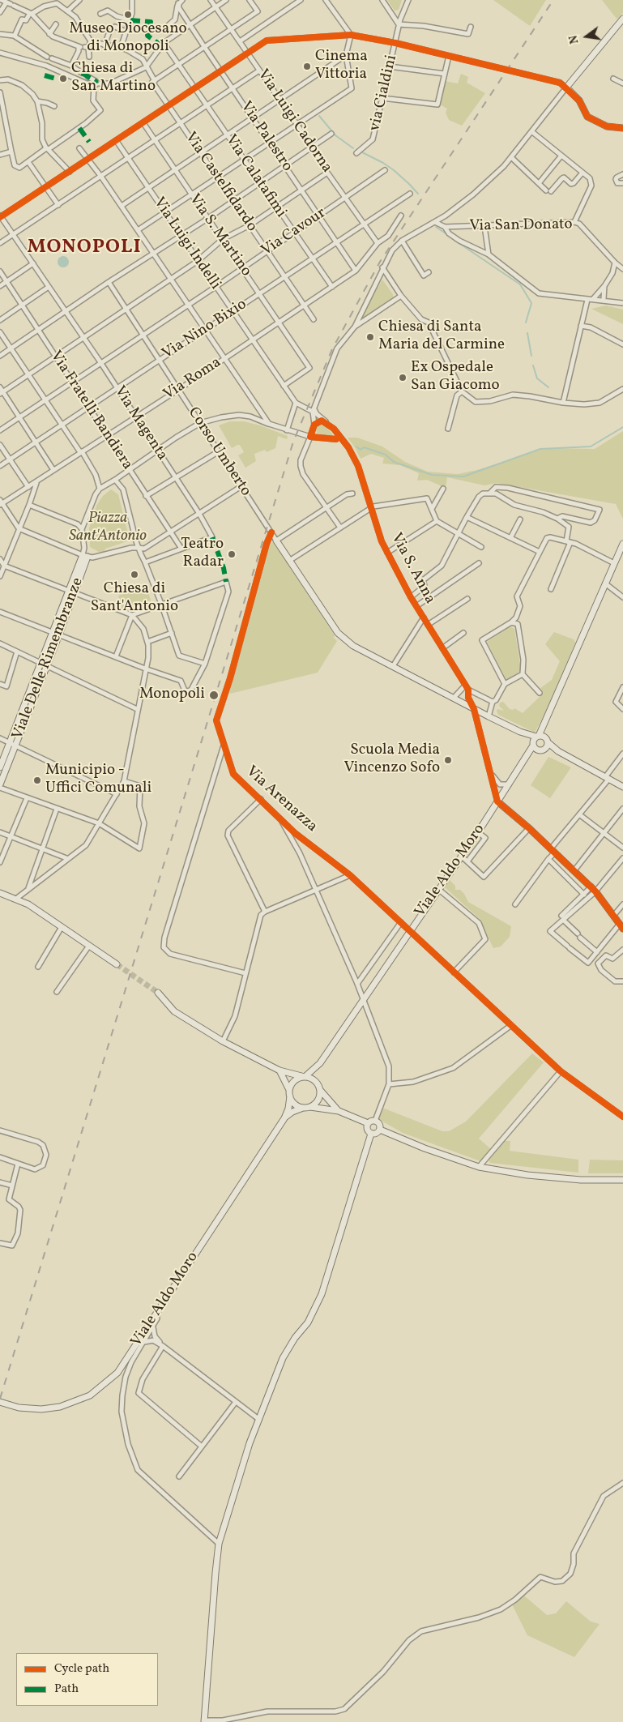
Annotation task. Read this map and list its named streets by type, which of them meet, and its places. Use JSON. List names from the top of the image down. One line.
{"streets":{"street":["via Cialdini","Via Luigi Cadorna","Via Palestro","Via Calatafimi","Via Castelfidardo","Via San Donato","Via Cavour","Via S. Martino","Via Luigi Indelli","Via Nino Bixio","Via Roma","Via Fratelli Bandiera","Via Magenta","Corso Umberto","Via S. Anna","Viale Delle Rimembranze","Via Arenazza","Viale Aldo Moro"]},"crossings":[["Via Luigi Cadorna","Via Cavour"],["Via Luigi Cadorna","Via Nino Bixio"],["Via Luigi Cadorna","Via Roma"],["Via Palestro","Via Cavour"],["Via Palestro","Via Nino Bixio"],["Via Palestro","Via Roma"],["Via Calatafimi","Via Cavour"],["Via Calatafimi","Via Nino Bixio"],["Via Calatafimi","Via Roma"],["Via Castelfidardo","Via Cavour"],["Via Castelfidardo","Via Nino Bixio"],["Via Castelfidardo","Via Roma"],["Via Cavour","Via S. Martino"],["Via Cavour","Via Luigi Indelli"],["Via Cavour","Via Fratelli Bandiera"],["Via Cavour","Via Magenta"],["Via Cavour","Corso Umberto"],["Via S. Martino","Via Luigi Indelli"],["Via S. Martino","Via Nino Bixio"],["Via S. Martino","Via Roma"],["Via Luigi Indelli","Via Nino Bixio"],["Via Luigi Indelli","Via Roma"],["Via Nino Bixio","Via Fratelli Bandiera"],["Via Nino Bixio","Via Magenta"],["Via Nino Bixio","Corso Umberto"],["Via Roma","Via Fratelli Bandiera"],["Via Roma","Via Magenta"],["Via Roma","Corso Umberto"],["Via Fratelli Bandiera","Via Magenta"],["Corso Umberto","Via Arenazza"],["Via Arenazza","Viale Aldo Moro"]],"districts":["MONOPOLI"],"parks":["Piazza Sant'Antonio"],"places":["Museo Diocesano di Monopoli","Cinema Vittoria","Chiesa di San Martino","Chiesa di Santa Maria del Carmine","Ex Ospedale San Giacomo","Teatro Radar","Chiesa di Sant'Antonio","Monopoli","Scuola Media Vincenzo Sofo","Municipio - Uffici Comunali"],"legend":["Cycle path","Path"],"north":"left"}
